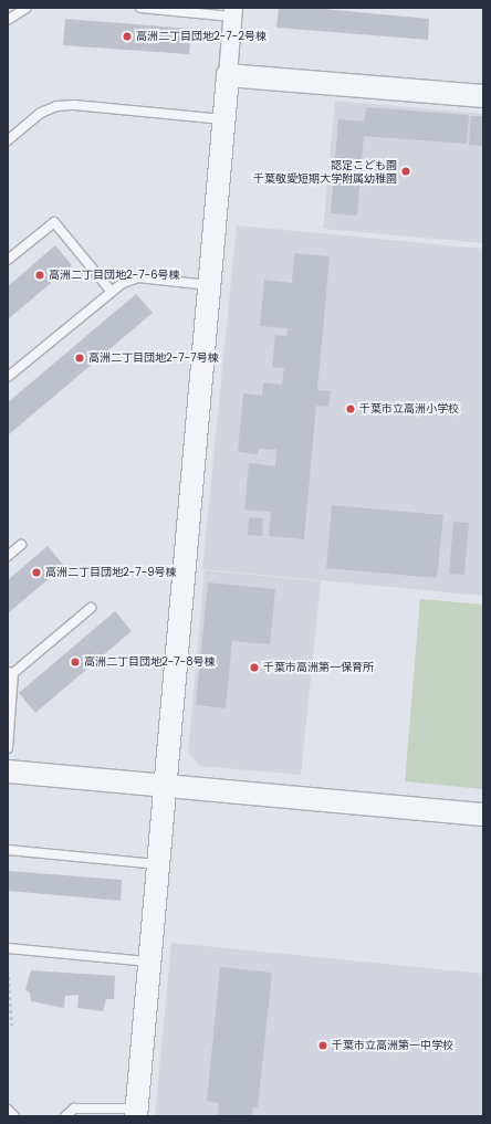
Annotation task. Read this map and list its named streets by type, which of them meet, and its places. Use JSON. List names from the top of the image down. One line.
{"places":["高洲二丁目団地2-7-2号棟","認定こども園 千葉敬愛短期大学附属幼稚園","高洲二丁目団地2-7-6号棟","高洲二丁目団地2-7-7号棟","千葉市立高洲小学校","高洲二丁目団地2-7-9号棟","高洲二丁目団地2-7-8号棟","千葉市高洲第一保育所","千葉市立高洲第一中学校"]}
